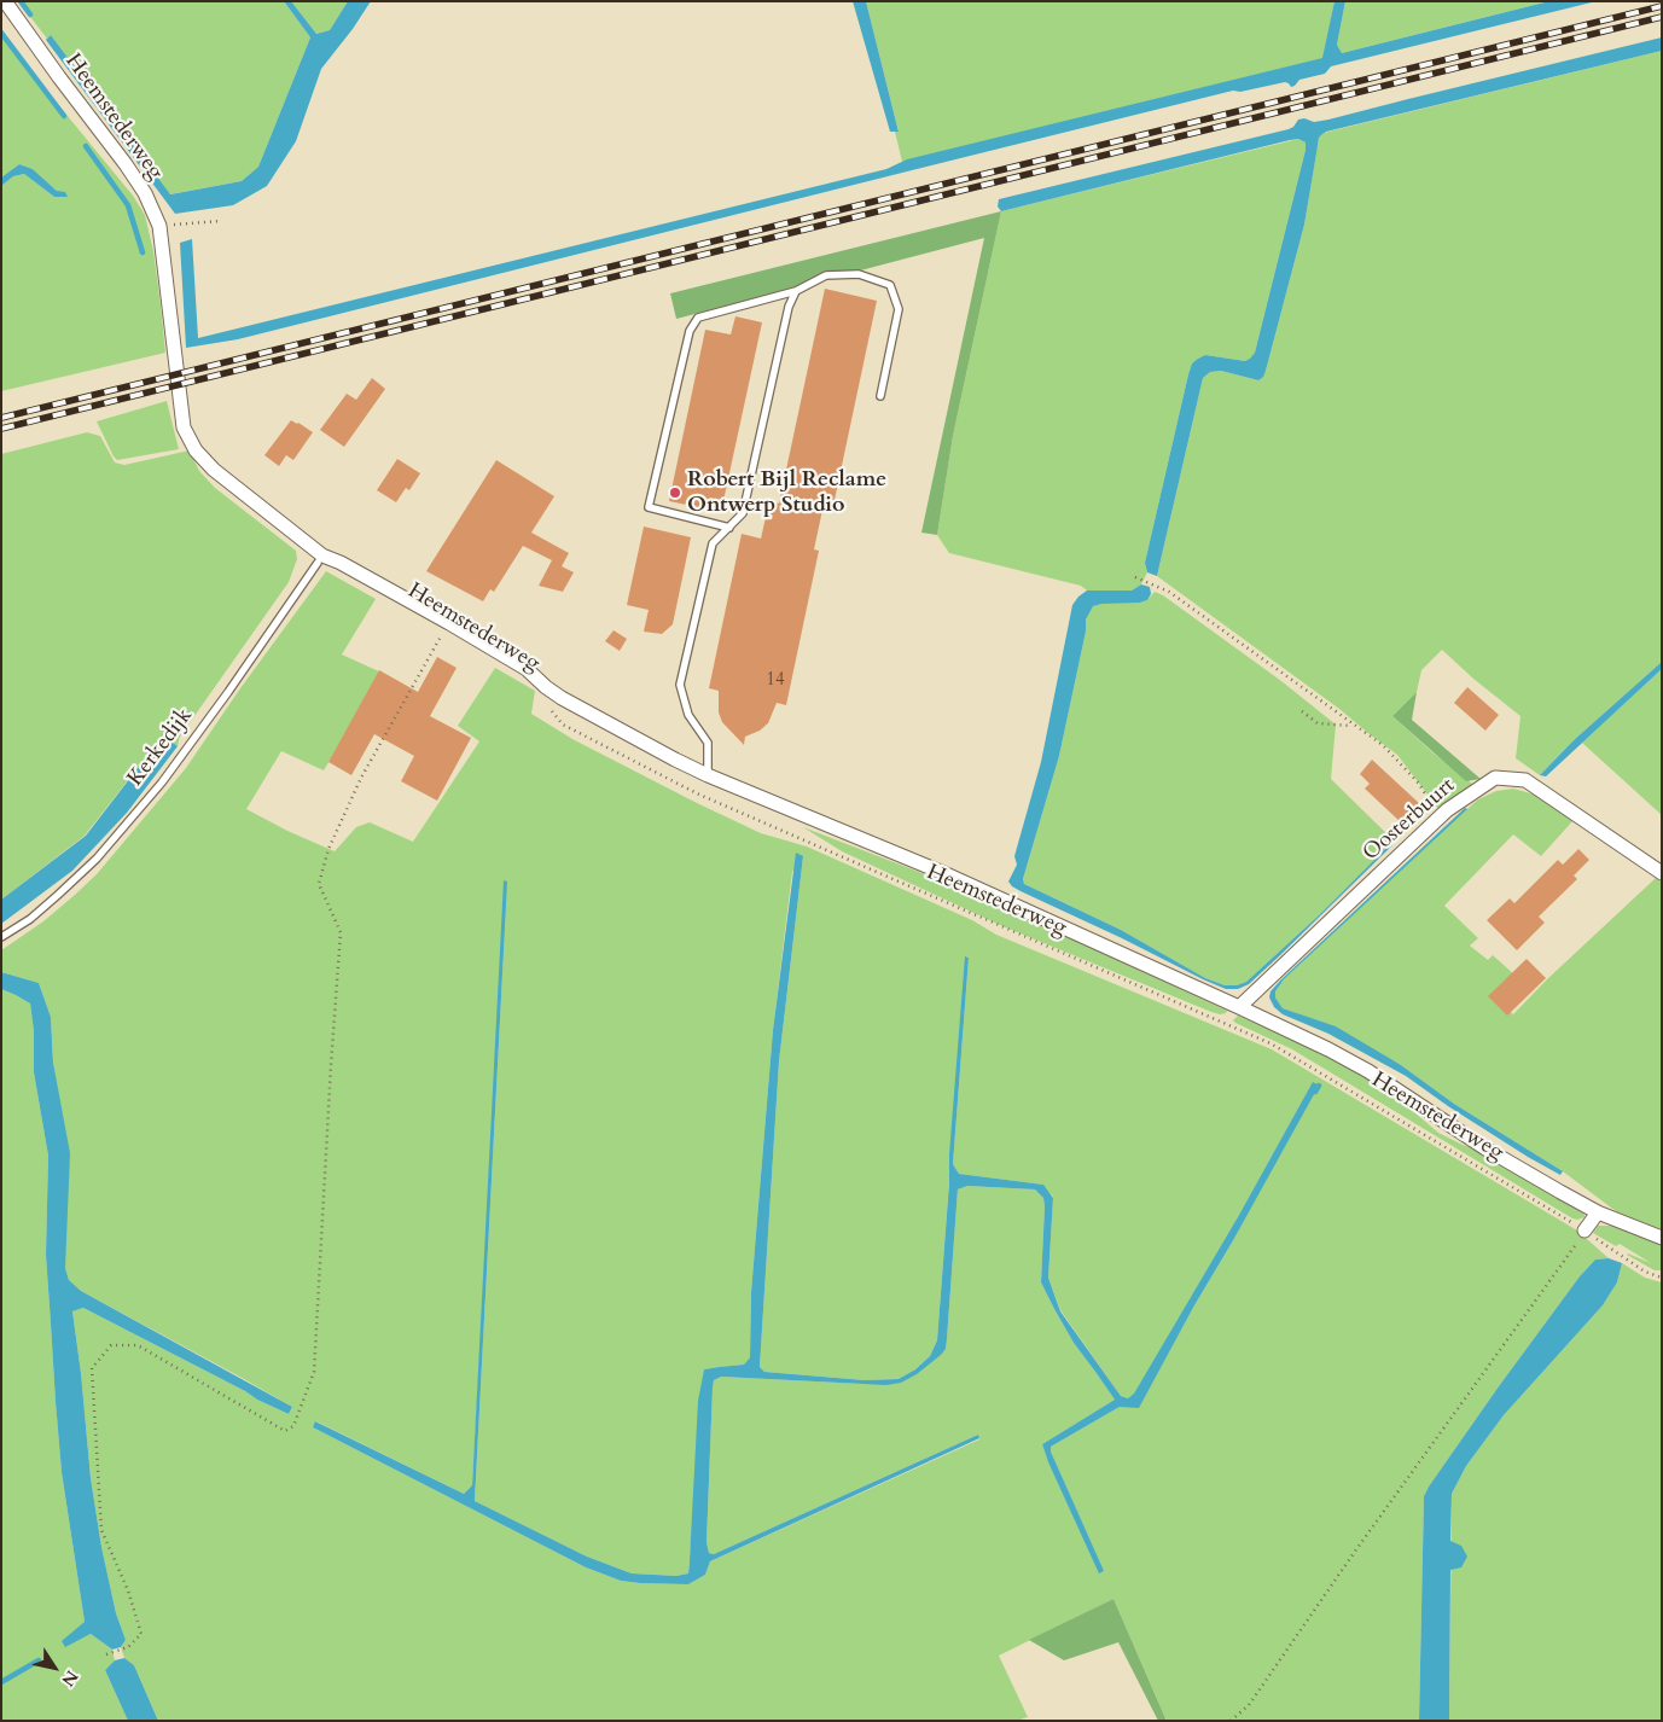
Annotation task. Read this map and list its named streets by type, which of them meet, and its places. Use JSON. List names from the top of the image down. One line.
{"streets":{"street":["Heemstederweg","Oosterbuurt"],"lane":["Kerkedijk"]},"crossings":[["Heemstederweg","Kerkedijk"],["Heemstederweg","Oosterbuurt"]],"places":["Robert Bijl Reclame Ontwerp Studio"],"house_numbers":["14"],"north":"bottom right"}
